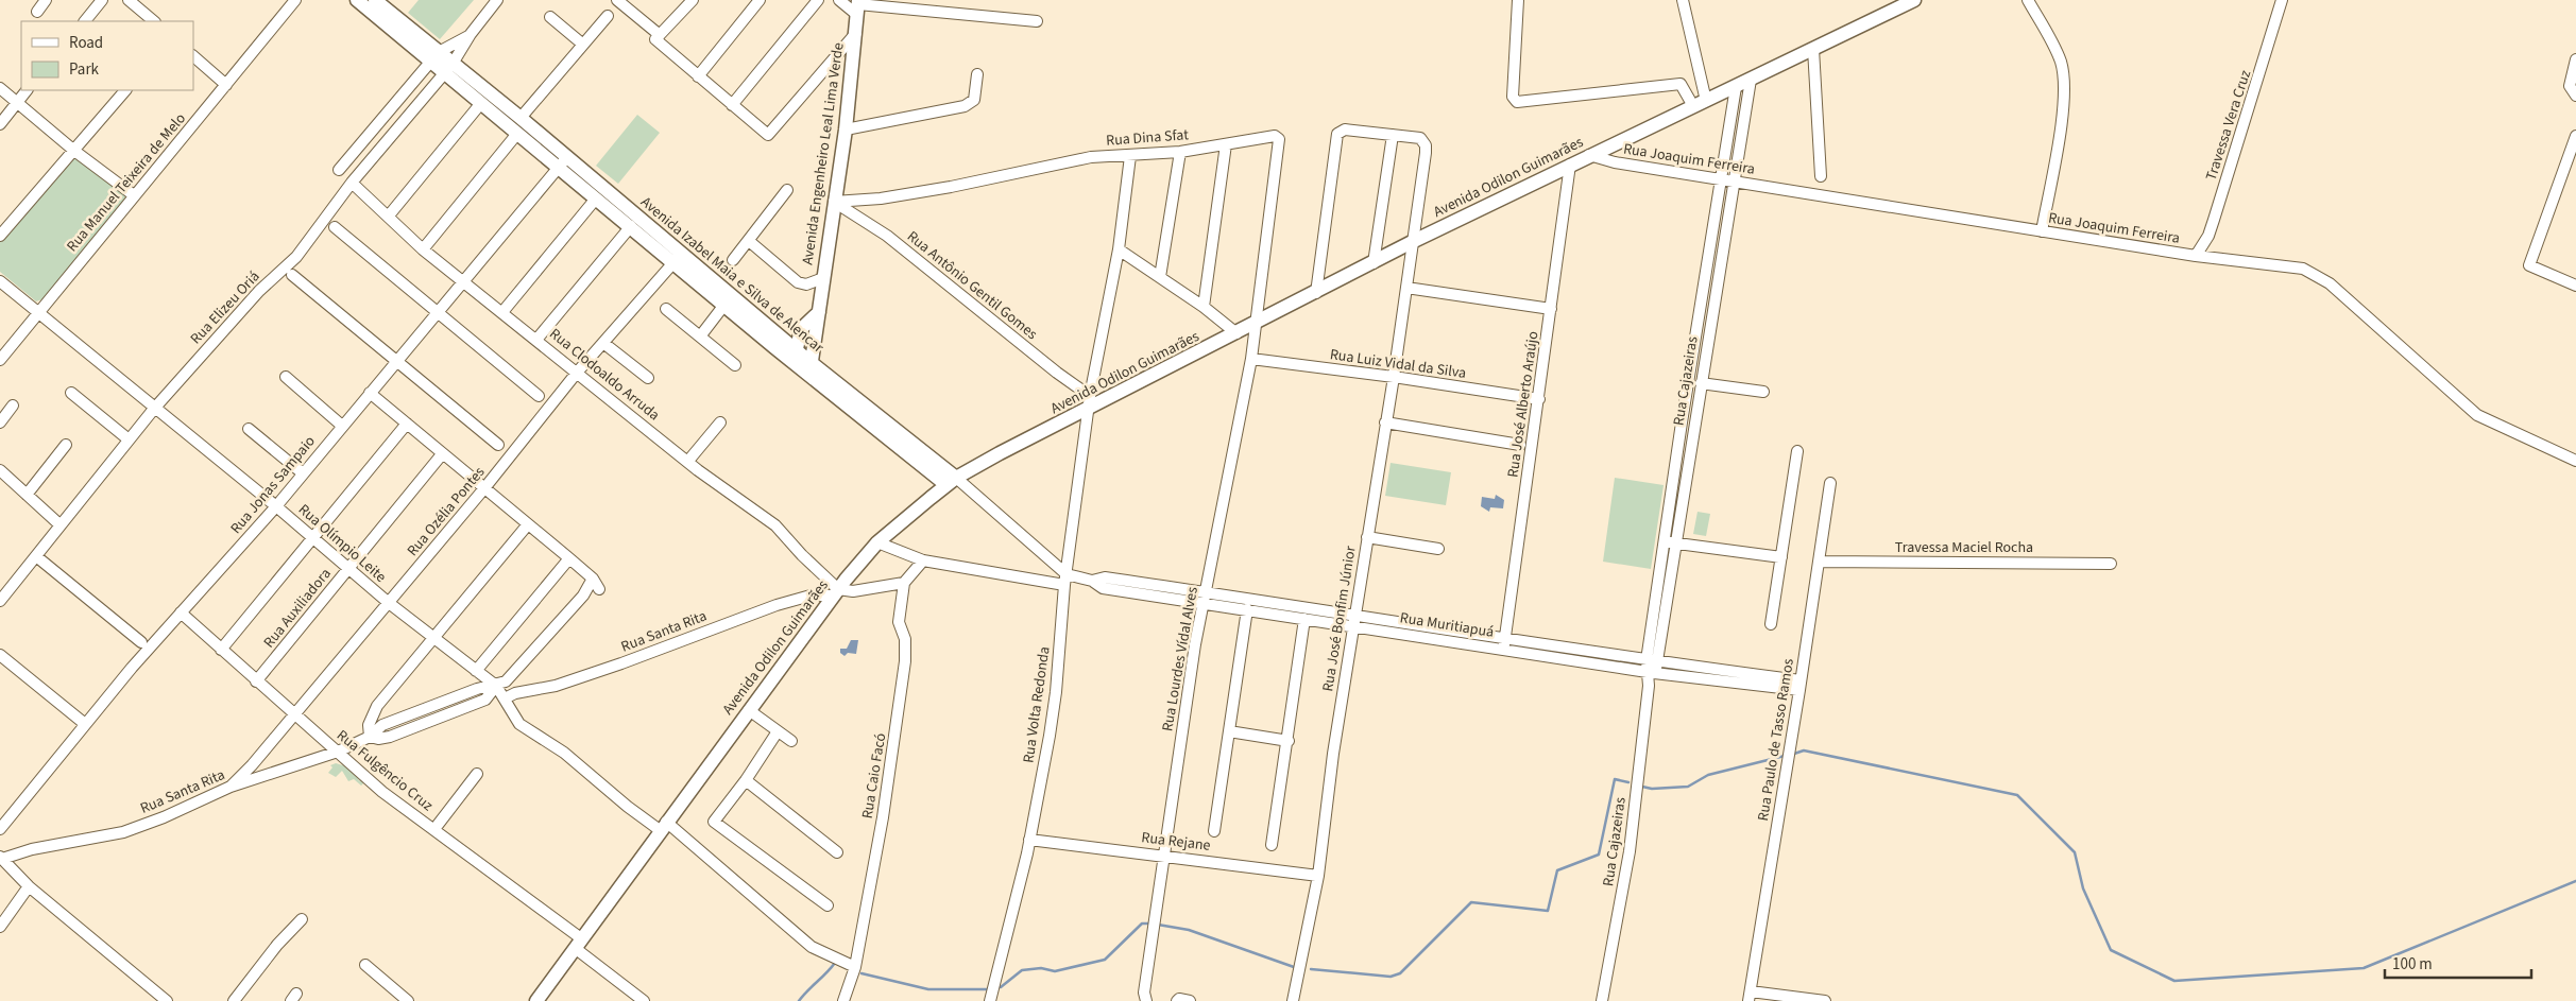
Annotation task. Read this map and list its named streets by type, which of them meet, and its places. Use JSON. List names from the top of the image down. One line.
{"streets":{"street":["Travessa Vera Cruz","Rua Dina Sfat","Avenida Engenheiro Leal Lima Verde","Rua Joaquim Ferreira","Avenida Odilon Guimarães","Rua Manuel Teixeira de Melo","Avenida Izabel Maia e Silva de Alencar","Rua Antônio Gentil Gomes","Rua Elizeu Oriá","Rua Luiz Vidal da Silva","Rua Clodoaldo Arruda","Rua Cajazeiras","Rua José Alberto Araújo","Rua Jonas Sampaio","Rua Ozélia Pontes","Rua Olímpio Leite","Travessa Maciel Rocha","Rua Auxiliadora","Rua José Bonfim Júnior","Rua Muritiapuá","Rua Santa Rita","Rua Lourdes Vídal Alves","Rua Volta Redonda","Rua Paulo de Tasso Ramos","Rua Fulgêncio Cruz","Rua Caio Facó","Rua Rejane"]},"crossings":[["Travessa Vera Cruz","Rua Joaquim Ferreira"],["Rua Dina Sfat","Avenida Engenheiro Leal Lima Verde"],["Rua Dina Sfat","Avenida Odilon Guimarães"],["Rua Dina Sfat","Rua Antônio Gentil Gomes"],["Rua Dina Sfat","Rua Lourdes Vídal Alves"],["Rua Dina Sfat","Rua Volta Redonda"],["Avenida Engenheiro Leal Lima Verde","Avenida Izabel Maia e Silva de Alencar"],["Avenida Engenheiro Leal Lima Verde","Rua Antônio Gentil Gomes"],["Rua Joaquim Ferreira","Avenida Odilon Guimarães"],["Rua Joaquim Ferreira","Rua Cajazeiras"],["Avenida Odilon Guimarães","Avenida Izabel Maia e Silva de Alencar"],["Avenida Odilon Guimarães","Rua Antônio Gentil Gomes"],["Avenida Odilon Guimarães","Rua Clodoaldo Arruda"],["Avenida Odilon Guimarães","Rua Cajazeiras"],["Avenida Odilon Guimarães","Rua José Alberto Araújo"],["Avenida Odilon Guimarães","Rua Olímpio Leite"],["Avenida Odilon Guimarães","Rua José Bonfim Júnior"],["Avenida Odilon Guimarães","Rua Muritiapuá"],["Avenida Odilon Guimarães","Rua Santa Rita"],["Avenida Odilon Guimarães","Rua Lourdes Vídal Alves"],["Avenida Odilon Guimarães","Rua Volta Redonda"],["Avenida Odilon Guimarães","Rua Fulgêncio Cruz"],["Rua Manuel Teixeira de Melo","Rua Olímpio Leite"],["Avenida Izabel Maia e Silva de Alencar","Rua Elizeu Oriá"],["Avenida Izabel Maia e Silva de Alencar","Rua Jonas Sampaio"],["Avenida Izabel Maia e Silva de Alencar","Rua Ozélia Pontes"],["Avenida Izabel Maia e Silva de Alencar","Rua Muritiapuá"],["Avenida Izabel Maia e Silva de Alencar","Rua Volta Redonda"],["Rua Antônio Gentil Gomes","Rua Volta Redonda"],["Rua Elizeu Oriá","Rua Clodoaldo Arruda"],["Rua Elizeu Oriá","Rua Olímpio Leite"],["Rua Luiz Vidal da Silva","Rua José Alberto Araújo"],["Rua Luiz Vidal da Silva","Rua José Bonfim Júnior"],["Rua Luiz Vidal da Silva","Rua Lourdes Vídal Alves"],["Rua Clodoaldo Arruda","Rua Jonas Sampaio"],["Rua Clodoaldo Arruda","Rua Ozélia Pontes"],["Rua Clodoaldo Arruda","Rua Santa Rita"],["Rua Cajazeiras","Rua Muritiapuá"],["Rua José Alberto Araújo","Rua Muritiapuá"],["Rua Jonas Sampaio","Rua Olímpio Leite"],["Rua Jonas Sampaio","Rua Fulgêncio Cruz"],["Rua Ozélia Pontes","Rua Olímpio Leite"],["Rua Ozélia Pontes","Rua Santa Rita"],["Rua Ozélia Pontes","Rua Fulgêncio Cruz"],["Rua Olímpio Leite","Rua Auxiliadora"],["Rua Olímpio Leite","Rua Santa Rita"],["Rua Olímpio Leite","Rua Caio Facó"],["Travessa Maciel Rocha","Rua Paulo de Tasso Ramos"],["Rua Auxiliadora","Rua Fulgêncio Cruz"],["Rua José Bonfim Júnior","Rua Muritiapuá"],["Rua José Bonfim Júnior","Rua Rejane"],["Rua Muritiapuá","Rua Lourdes Vídal Alves"],["Rua Muritiapuá","Rua Volta Redonda"],["Rua Muritiapuá","Rua Paulo de Tasso Ramos"],["Rua Santa Rita","Rua Fulgêncio Cruz"],["Rua Lourdes Vídal Alves","Rua Rejane"],["Rua Volta Redonda","Rua Rejane"]],"legend":["Road","Park"],"scale_bar":"100 m"}
